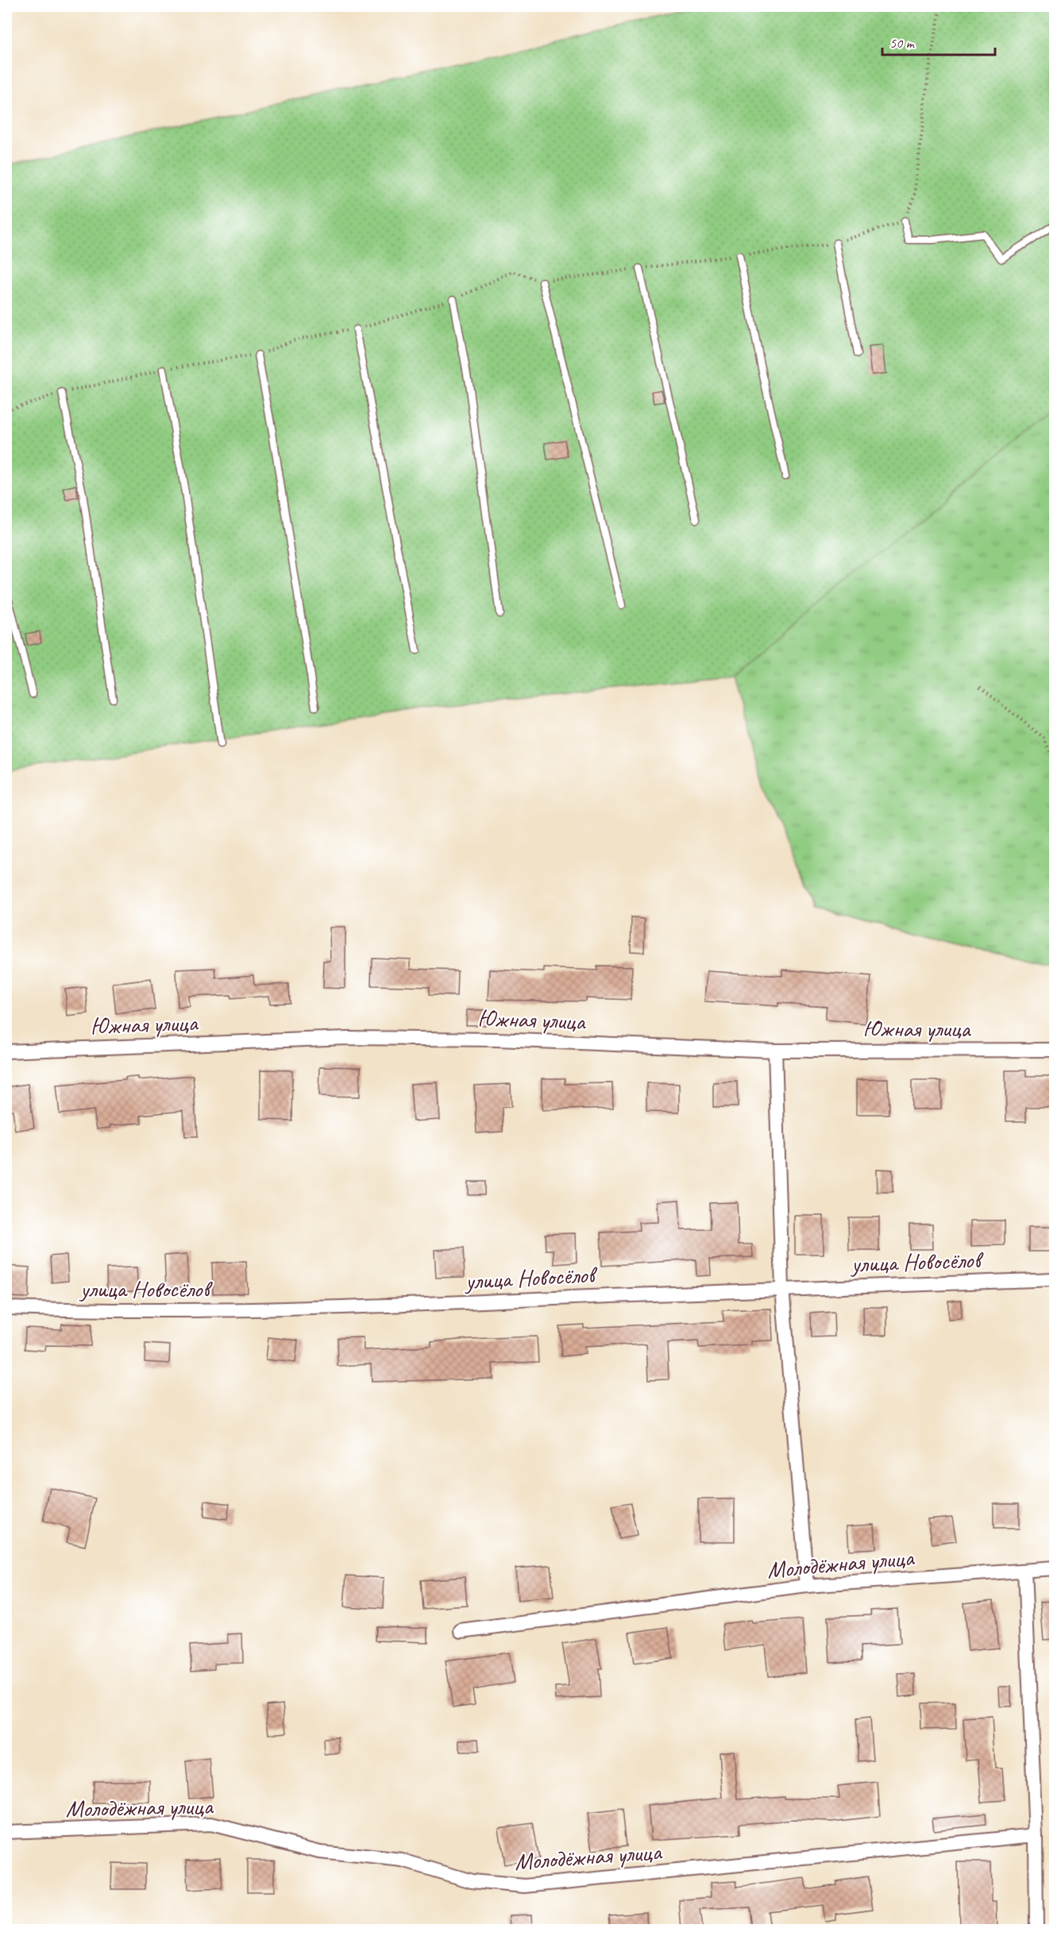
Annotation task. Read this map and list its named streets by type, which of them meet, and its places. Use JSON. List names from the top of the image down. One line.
{"streets":{"street":["Южная улица","улица Новосёлов","Молодёжная улица"]},"scale_bar":"50 m"}
